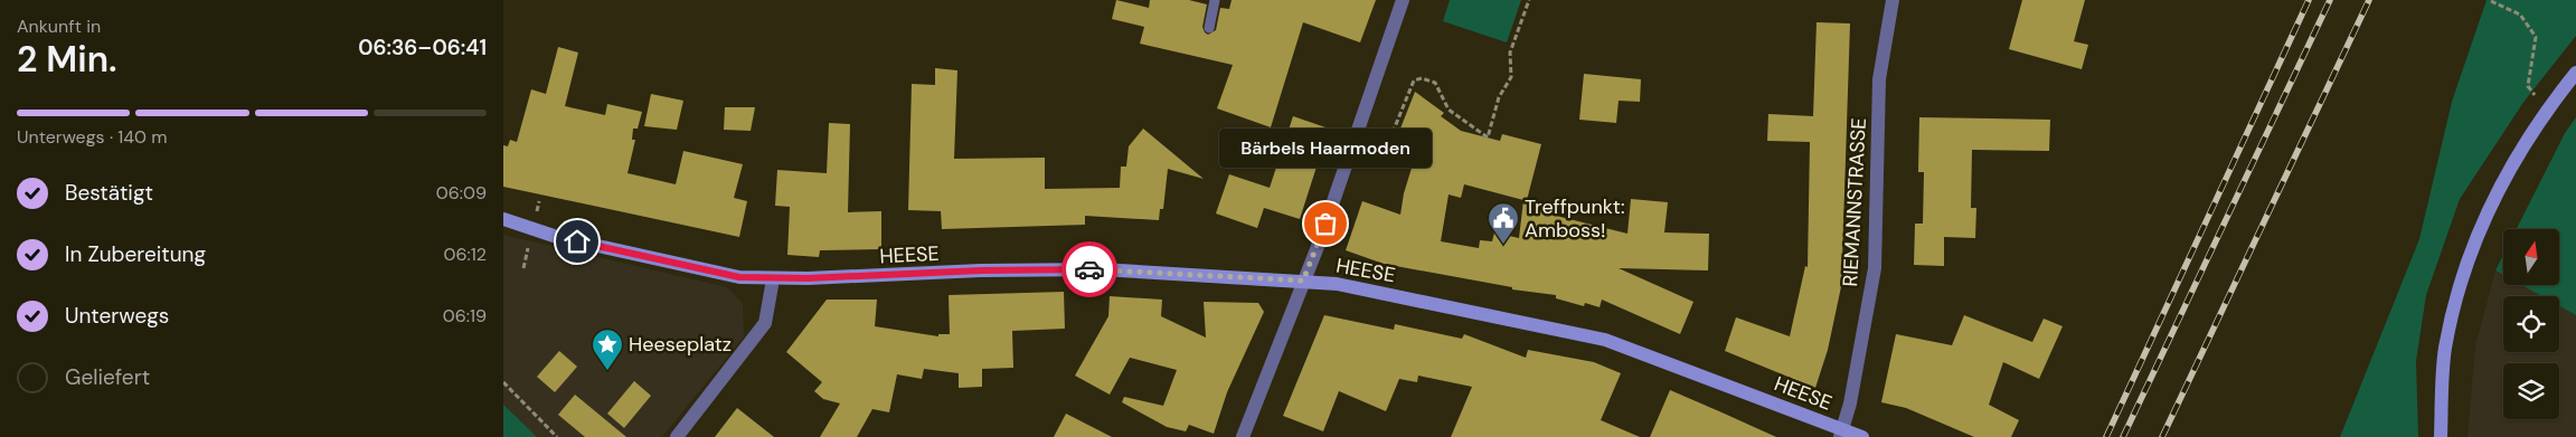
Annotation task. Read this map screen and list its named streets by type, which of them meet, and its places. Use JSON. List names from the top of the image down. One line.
{"streets":{"street":["RIEMANNSTRASSE","HEESE"]},"crossings":[["RIEMANNSTRASSE","HEESE"]],"places":{"other":["Bärbels Haarmoden"],"public building":["Treffpunkt: Amboss!"],"place":["Heeseplatz"]},"north":"top","page":{"heading":["2 Min.","Ankunft in","06:36–06:41"],"bar":"Unterwegs · 140 m","bubble":"Bärbels Haarmoden","list":[["Bestätigt","06:09"],["In Zubereitung","06:12"],["Unterwegs","06:19"],"Geliefert"]}}
